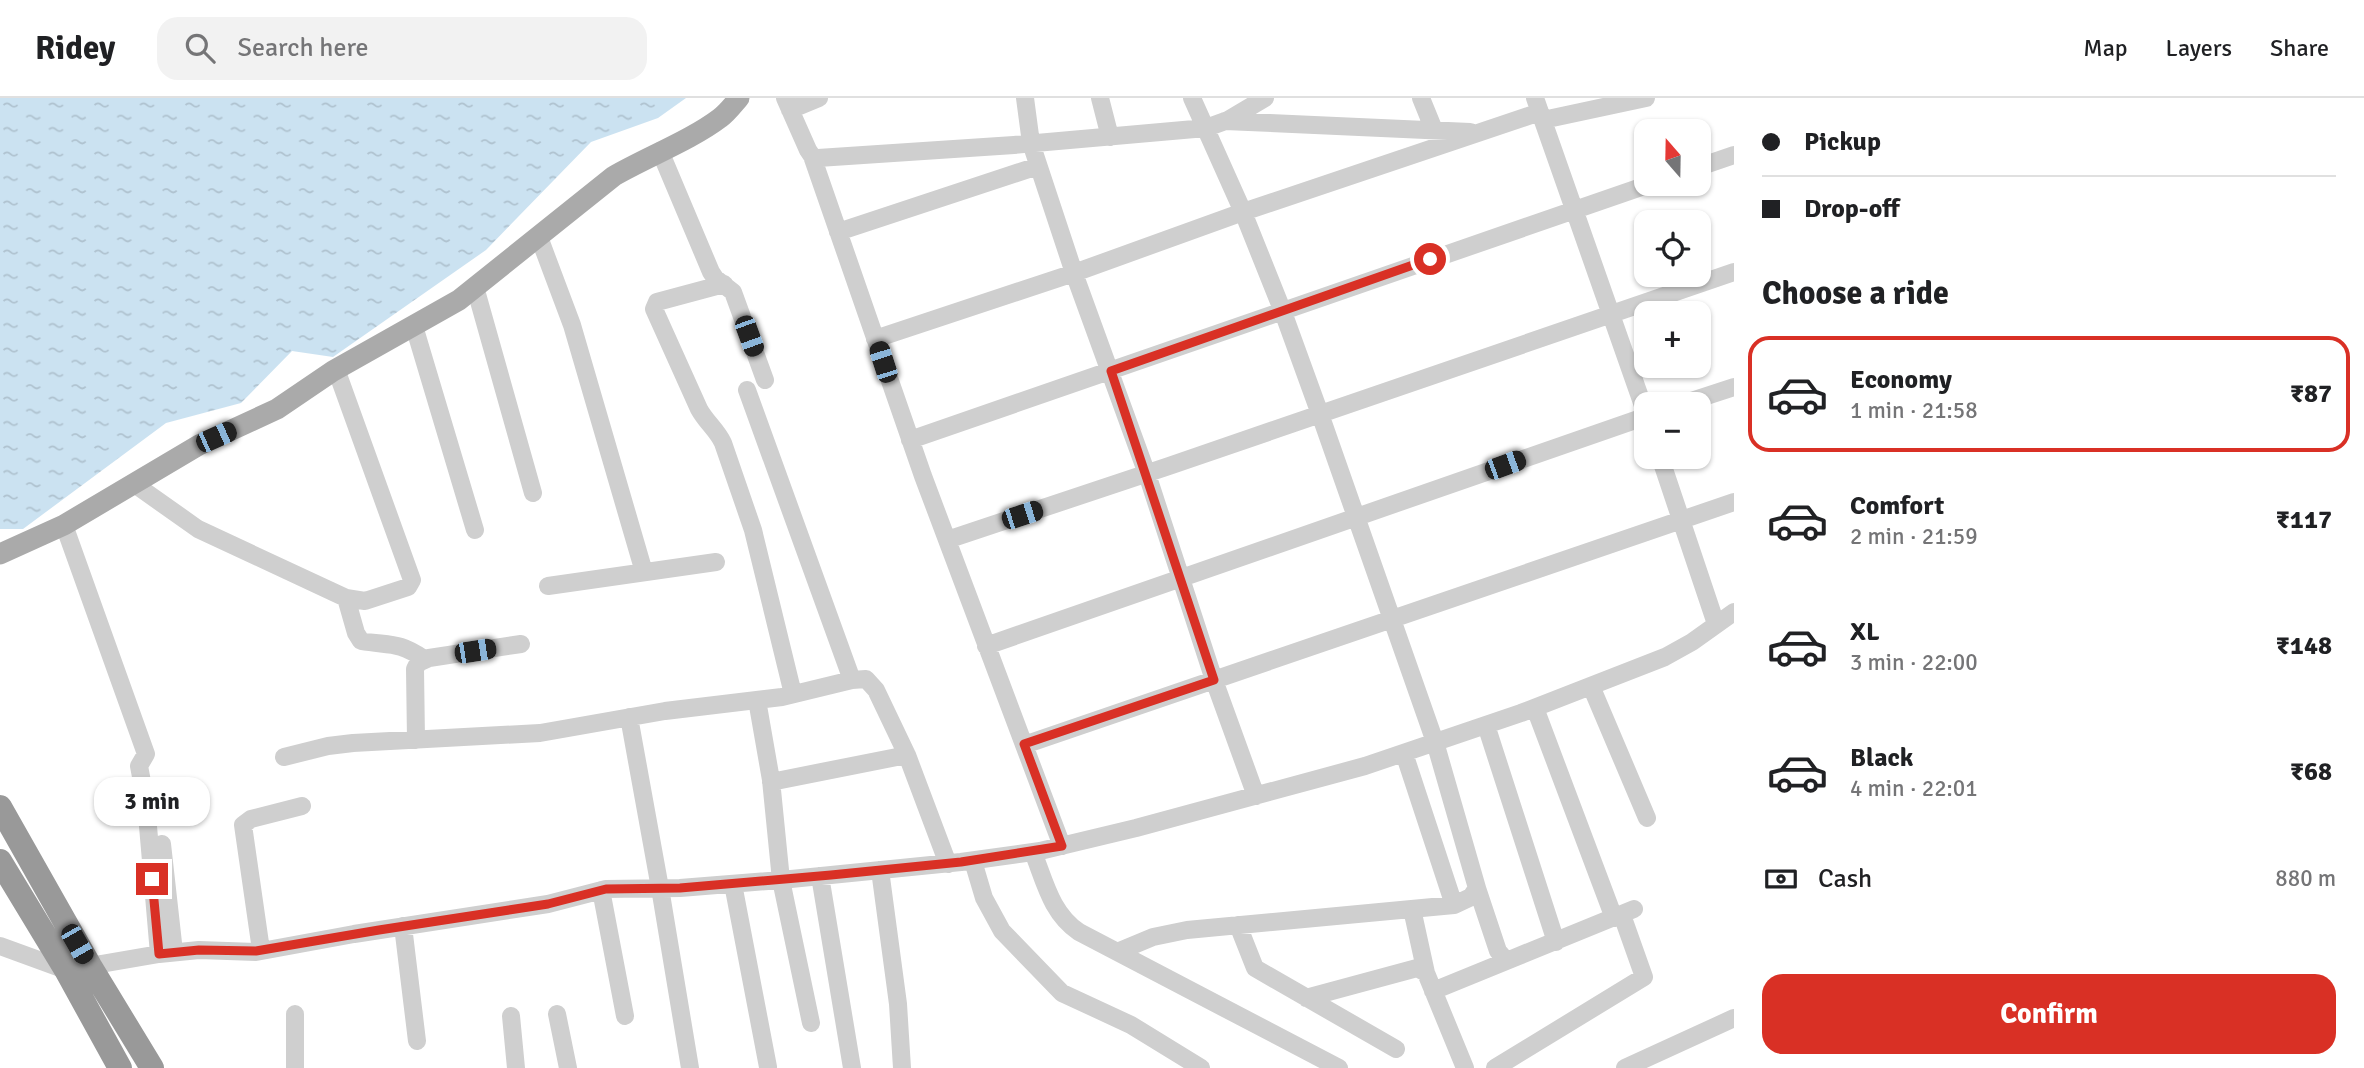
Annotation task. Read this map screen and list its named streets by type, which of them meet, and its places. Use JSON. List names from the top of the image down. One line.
{"north":"top","page":{"header":"Ridey","search":"Search here","nav":["Map","Layers","Share"],"banner":["Pickup","Drop-off"],"map_buttons":["+","−"],"heading":"Choose a ride","list":[{"name":"Economy","note":"1 min · 21:58","value":"₹87"},{"name":"Comfort","note":"2 min · 21:59","value":"₹117"},{"name":"XL","note":"3 min · 22:00","value":"₹148"},{"name":"Black","note":"4 min · 22:01","value":"₹68"}],"bubble":"3 min","pay":["Cash","880 m"],"buttons":"Confirm"}}
